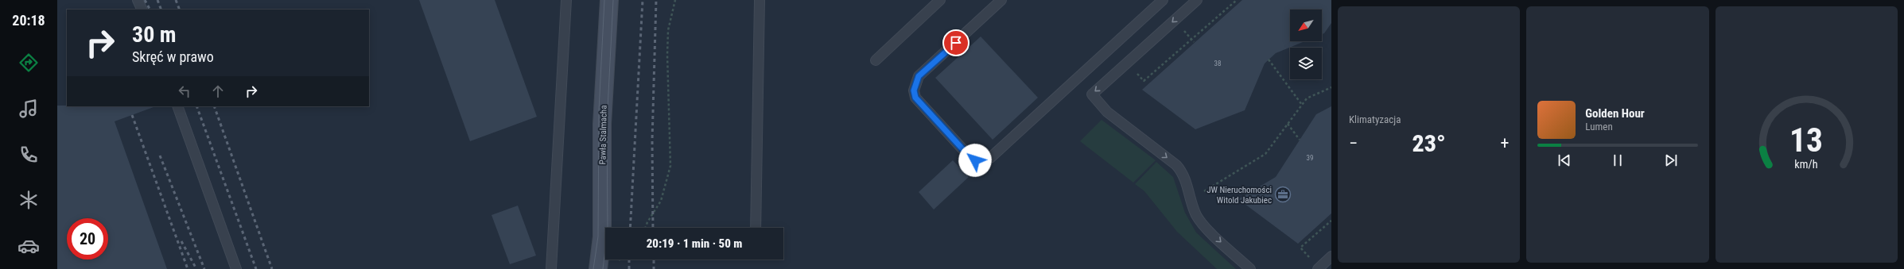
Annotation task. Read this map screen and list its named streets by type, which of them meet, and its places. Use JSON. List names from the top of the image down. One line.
{"streets":{"street":["Pawła Stalmacha"]},"places":{"office":["JW Nieruchomości Witold Jakubiec"]},"house_numbers":["38","39"],"north":"bottom left","page":{"tabs":"20:18","tile":"Klimatyzacja","turn":["30 m","Skręć w prawo"],"song":["Golden Hour","Lumen"],"heat":["−","23°","+"],"limit":"20","trip":"20:19 · 1 min · 50 m","gauge":["13","km/h"]}}
